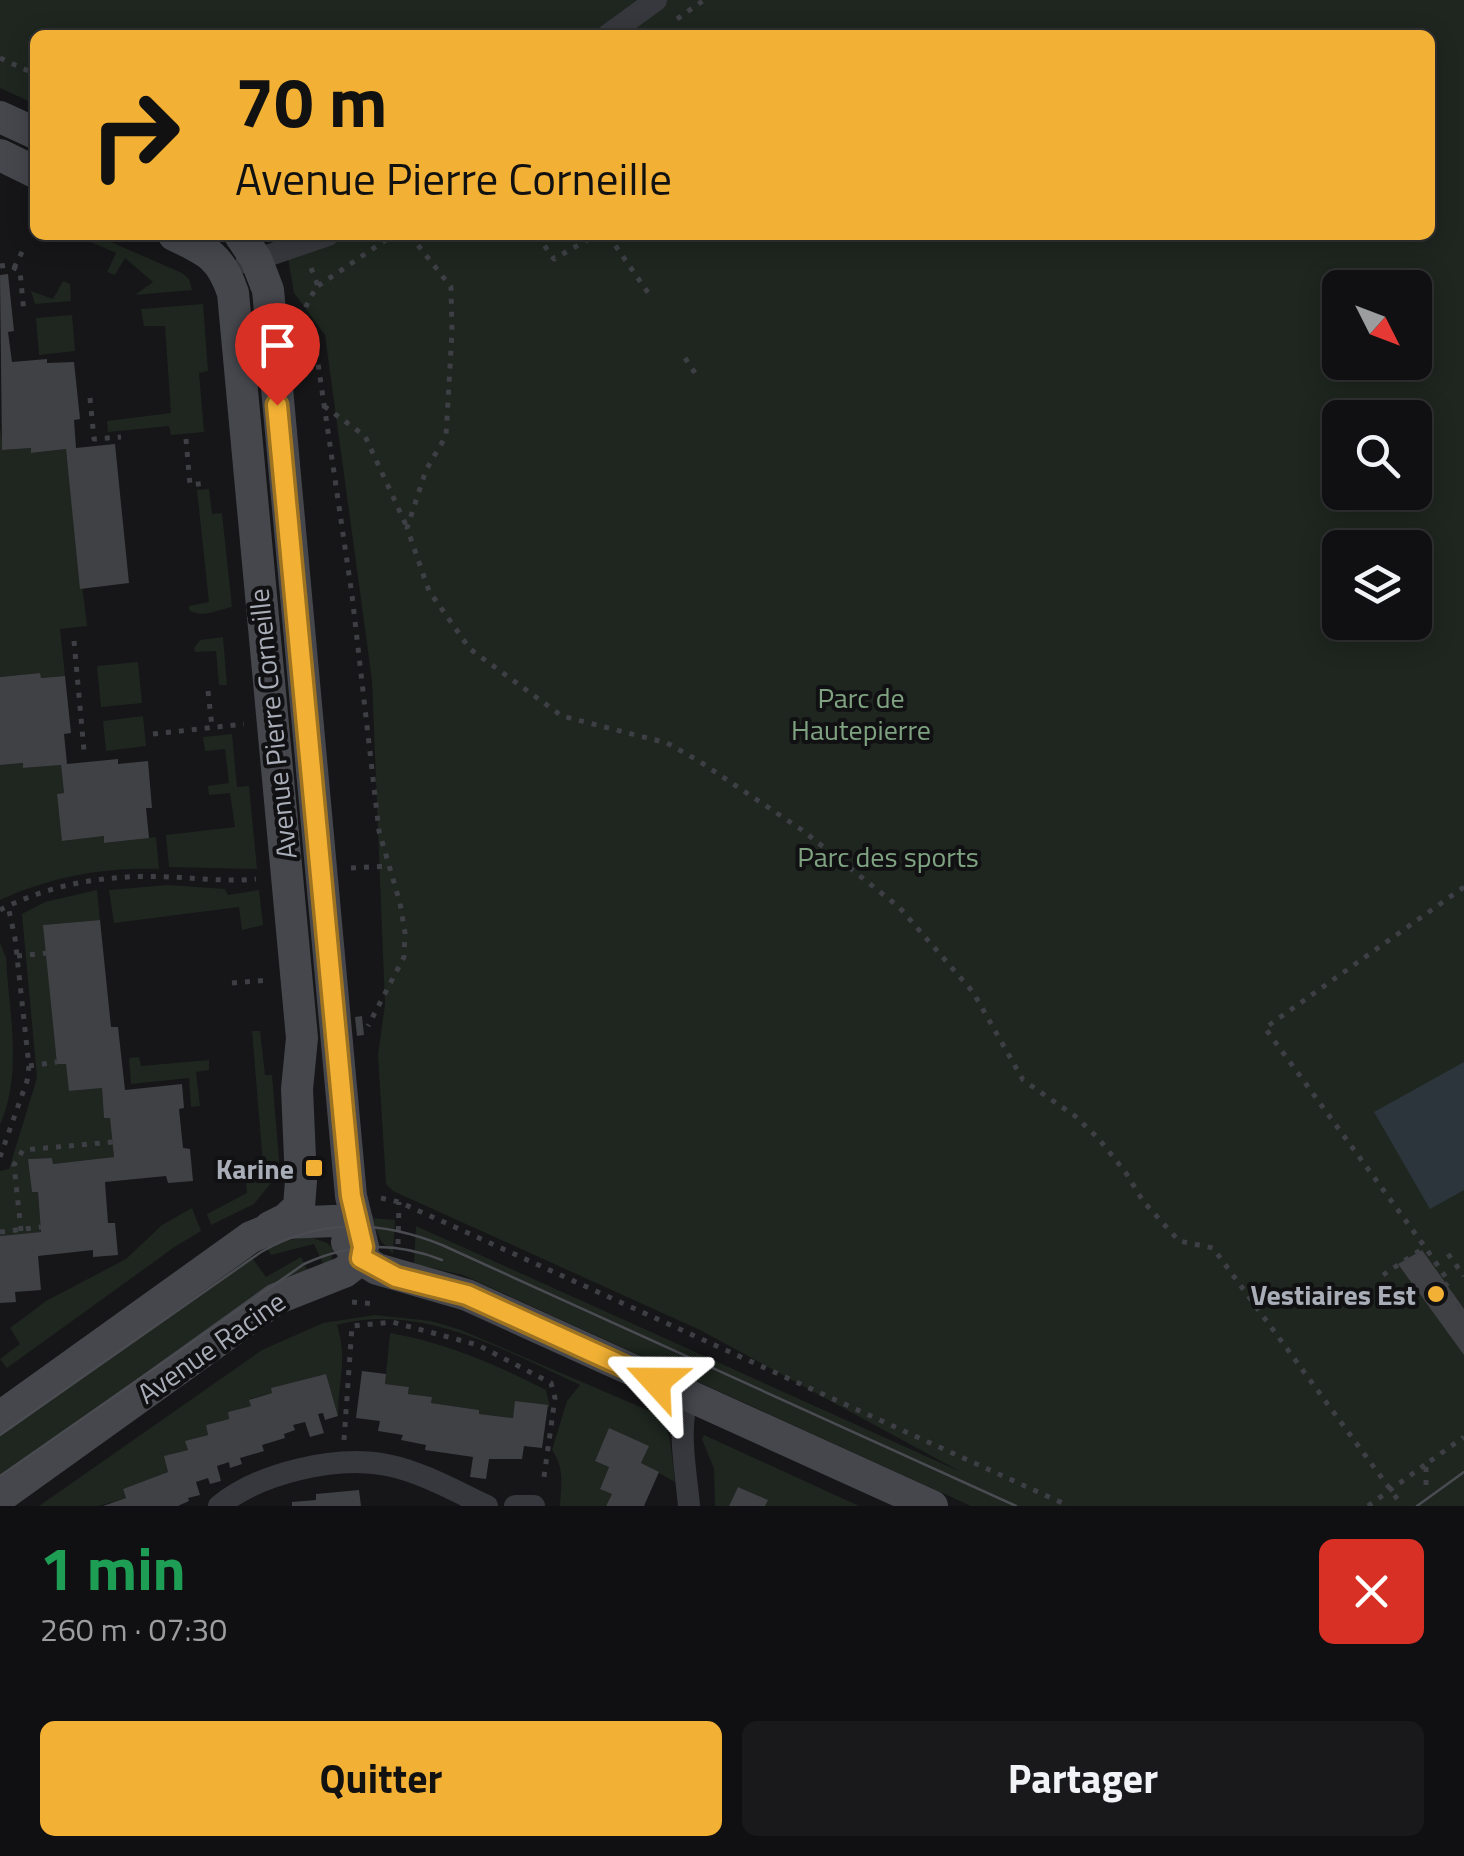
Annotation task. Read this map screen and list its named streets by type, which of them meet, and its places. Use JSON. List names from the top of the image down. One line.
{"streets":{"street":["Avenue Pierre Corneille","Avenue Racine"]},"crossings":[["Avenue Pierre Corneille","Avenue Racine"]],"parks":["Parc de Hautepierre","Parc des sports"],"places":{"transit":["Karine"],"other":["Vestiaires Est"]},"north":"bottom right","page":{"turn":["70 m","Avenue Pierre Corneille"],"heading":["1 min","260 m · 07:30"],"buttons":["Quitter","Partager"]}}
